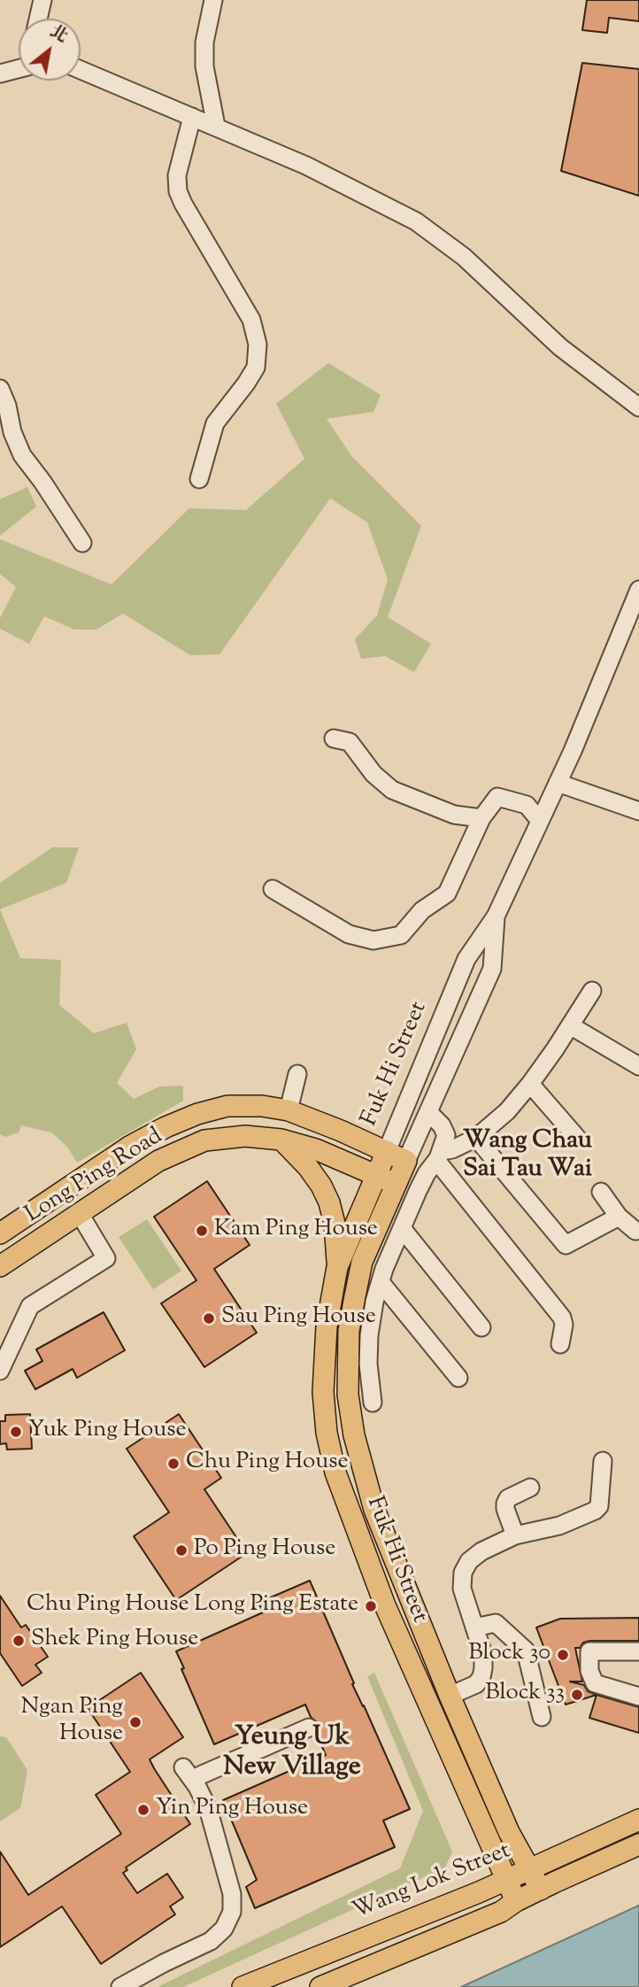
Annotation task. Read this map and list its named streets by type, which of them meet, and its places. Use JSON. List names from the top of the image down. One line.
{"streets":{"main road":["Fuk Hi Street","Long Ping Road","Wang Lok Street"]},"crossings":[["Fuk Hi Street","Long Ping Road"],["Fuk Hi Street","Wang Lok Street"]],"districts":["Wang Chau Sai Tau Wai","Yeung Uk New Village"],"places":["Kam Ping House","Sau Ping House","Yuk Ping House","Chu Ping House","Po Ping House","Chu Ping House Long Ping Estate","Shek Ping House","Block 30","Block 33","Ngan Ping House","Yin Ping House"],"north":"top right"}
